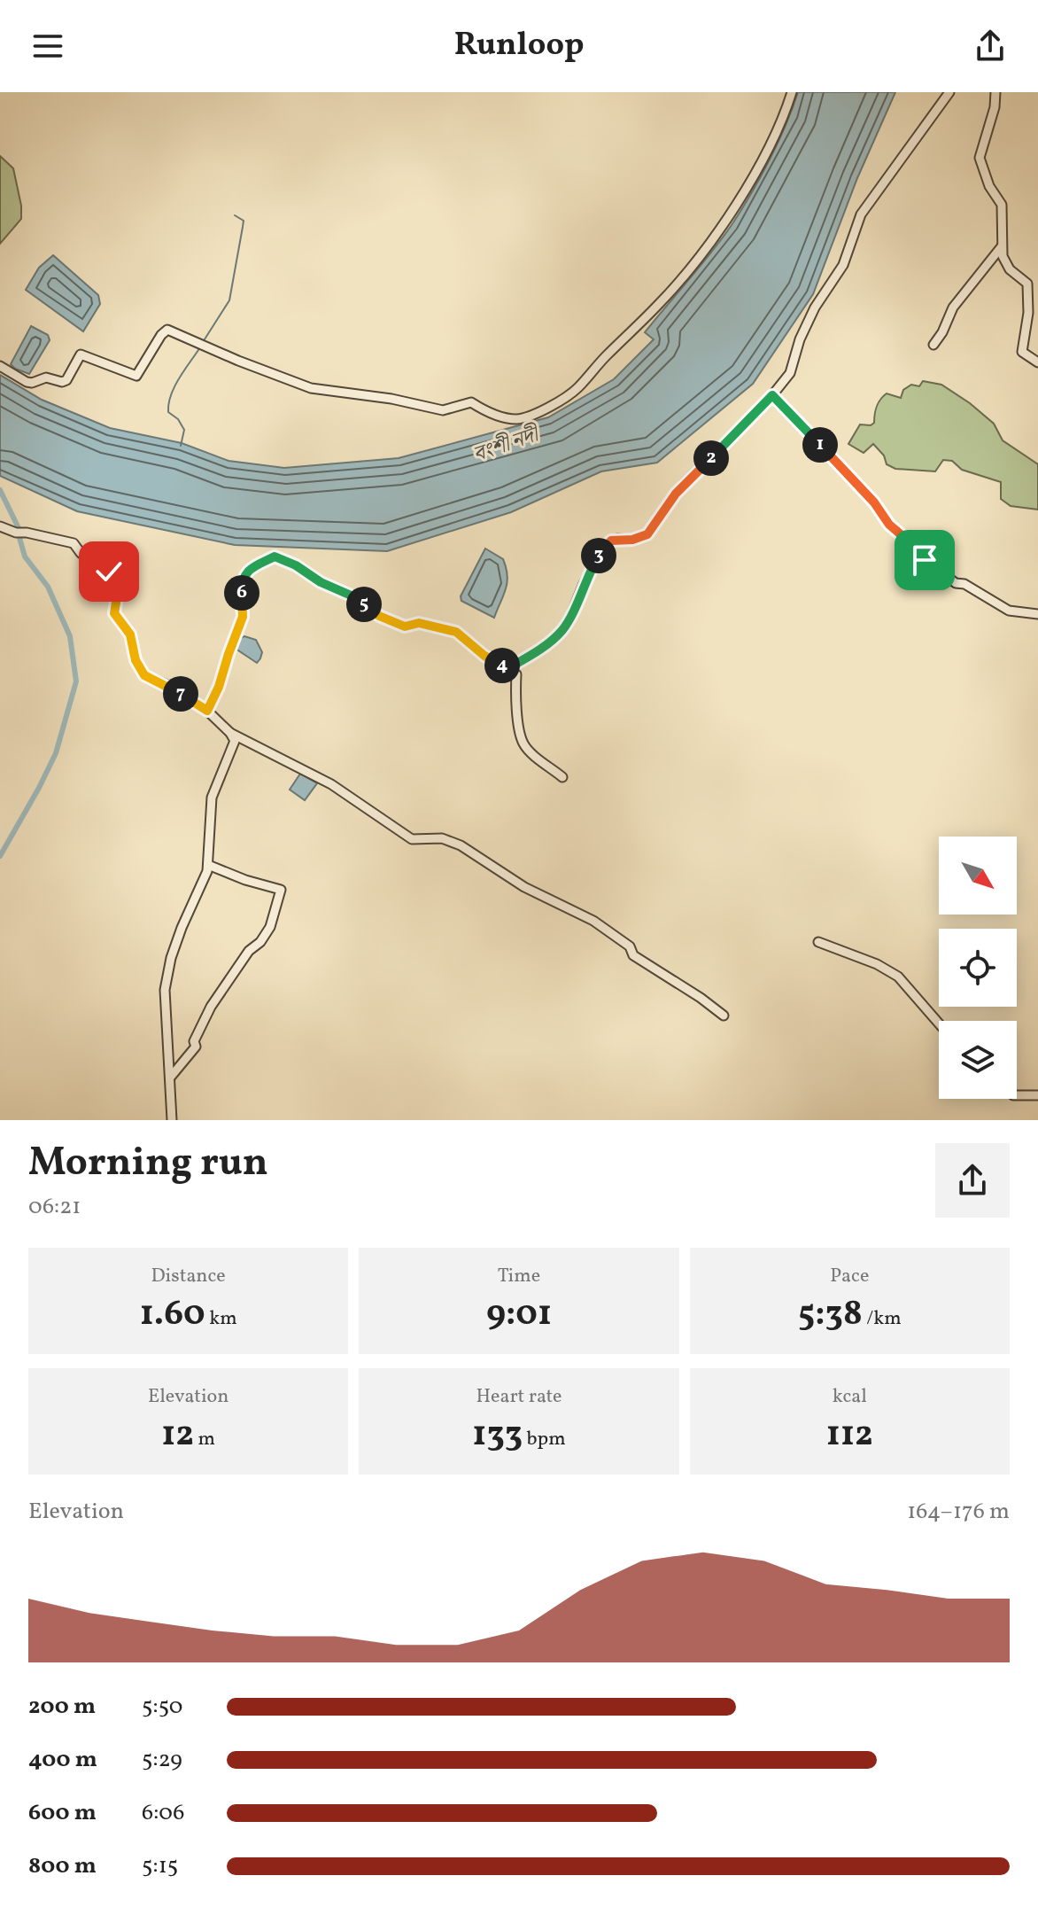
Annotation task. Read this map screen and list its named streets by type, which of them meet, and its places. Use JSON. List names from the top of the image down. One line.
{"water":["বংশী নদী"],"north":"bottom right","page":{"header":"Runloop","pins":["1","2","3","6","5","4","7"],"heading":["Morning run","06:21"],"stats":[["Distance","1.60 km"],["Time","9:01"],["Pace","5:38 /km"],["Elevation","12 m"],["Heart rate","133 bpm"],["kcal","112"]],"chart":["Elevation","164–176 m"],"list":[{"name":"200 m","note":"5:50"},{"name":"400 m","note":"5:29"},{"name":"600 m","note":"6:06"},{"name":"800 m","note":"5:15"}]}}
